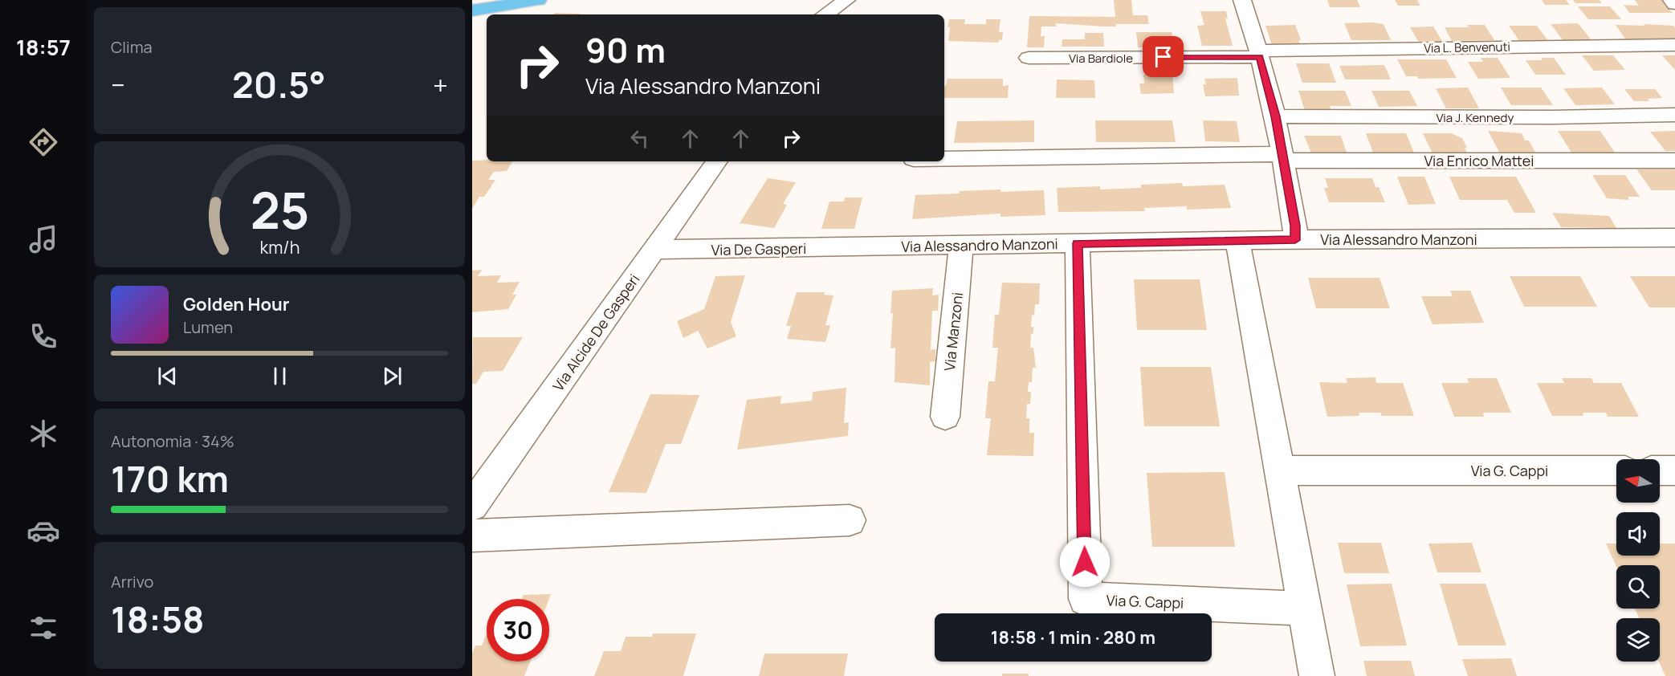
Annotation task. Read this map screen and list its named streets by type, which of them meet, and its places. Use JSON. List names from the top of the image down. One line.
{"streets":{"street":["Via L. Benvenuti","Via Bardiole","Via J. Kennedy","Via Enrico Mattei","Via Alessandro Manzoni","Via De Gasperi","Via Manzoni","Via Alcide De Gasperi","Via G. Cappi"]},"crossings":[["Via L. Benvenuti","Via Bardiole"],["Via Alessandro Manzoni","Via De Gasperi"],["Via Alessandro Manzoni","Via Manzoni"],["Via Alessandro Manzoni","Via G. Cappi"],["Via De Gasperi","Via Alcide De Gasperi"]],"north":"left","page":{"tabs":"18:57","tile":["Clima",["Autonomia · 34%","170 km"],["Arrivo","18:58"]],"turn":["90 m","Via Alessandro Manzoni"],"heat":["−","20.5°","+"],"song":["Golden Hour","Lumen"],"limit":"30","trip":"18:58 · 1 min · 280 m","gauge":["25","km/h"]}}
